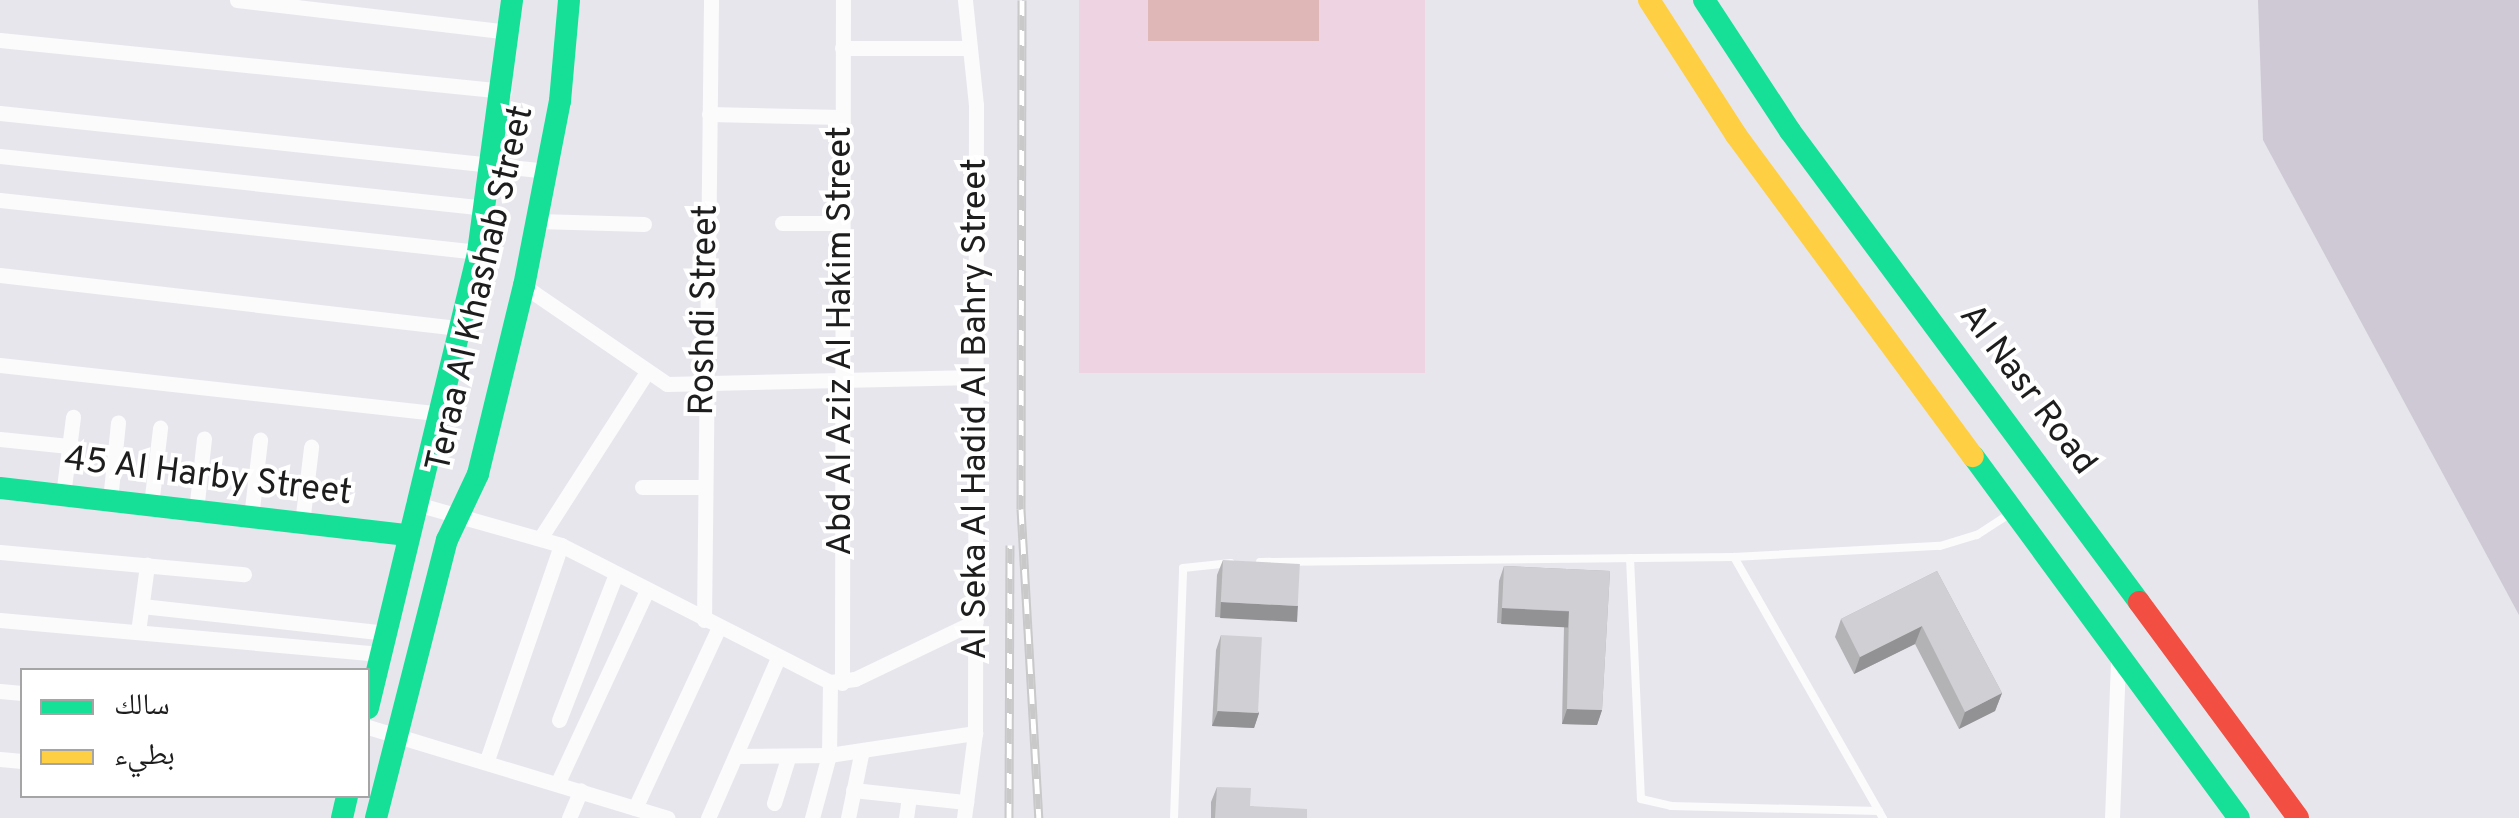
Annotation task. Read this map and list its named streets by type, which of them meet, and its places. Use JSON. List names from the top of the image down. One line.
{"streets":{"main road":["Teraa Al Khashab Street","Al Nasr Road","45 Al Harby Street"],"street":["Roshdi Street","Abd Al Aziz Al Hakim Street","Al Seka Al Hadid Al Bahry Street"]},"crossings":[["Teraa Al Khashab Street","45 Al Harby Street"]],"legend":["سالك","بطيء"]}
